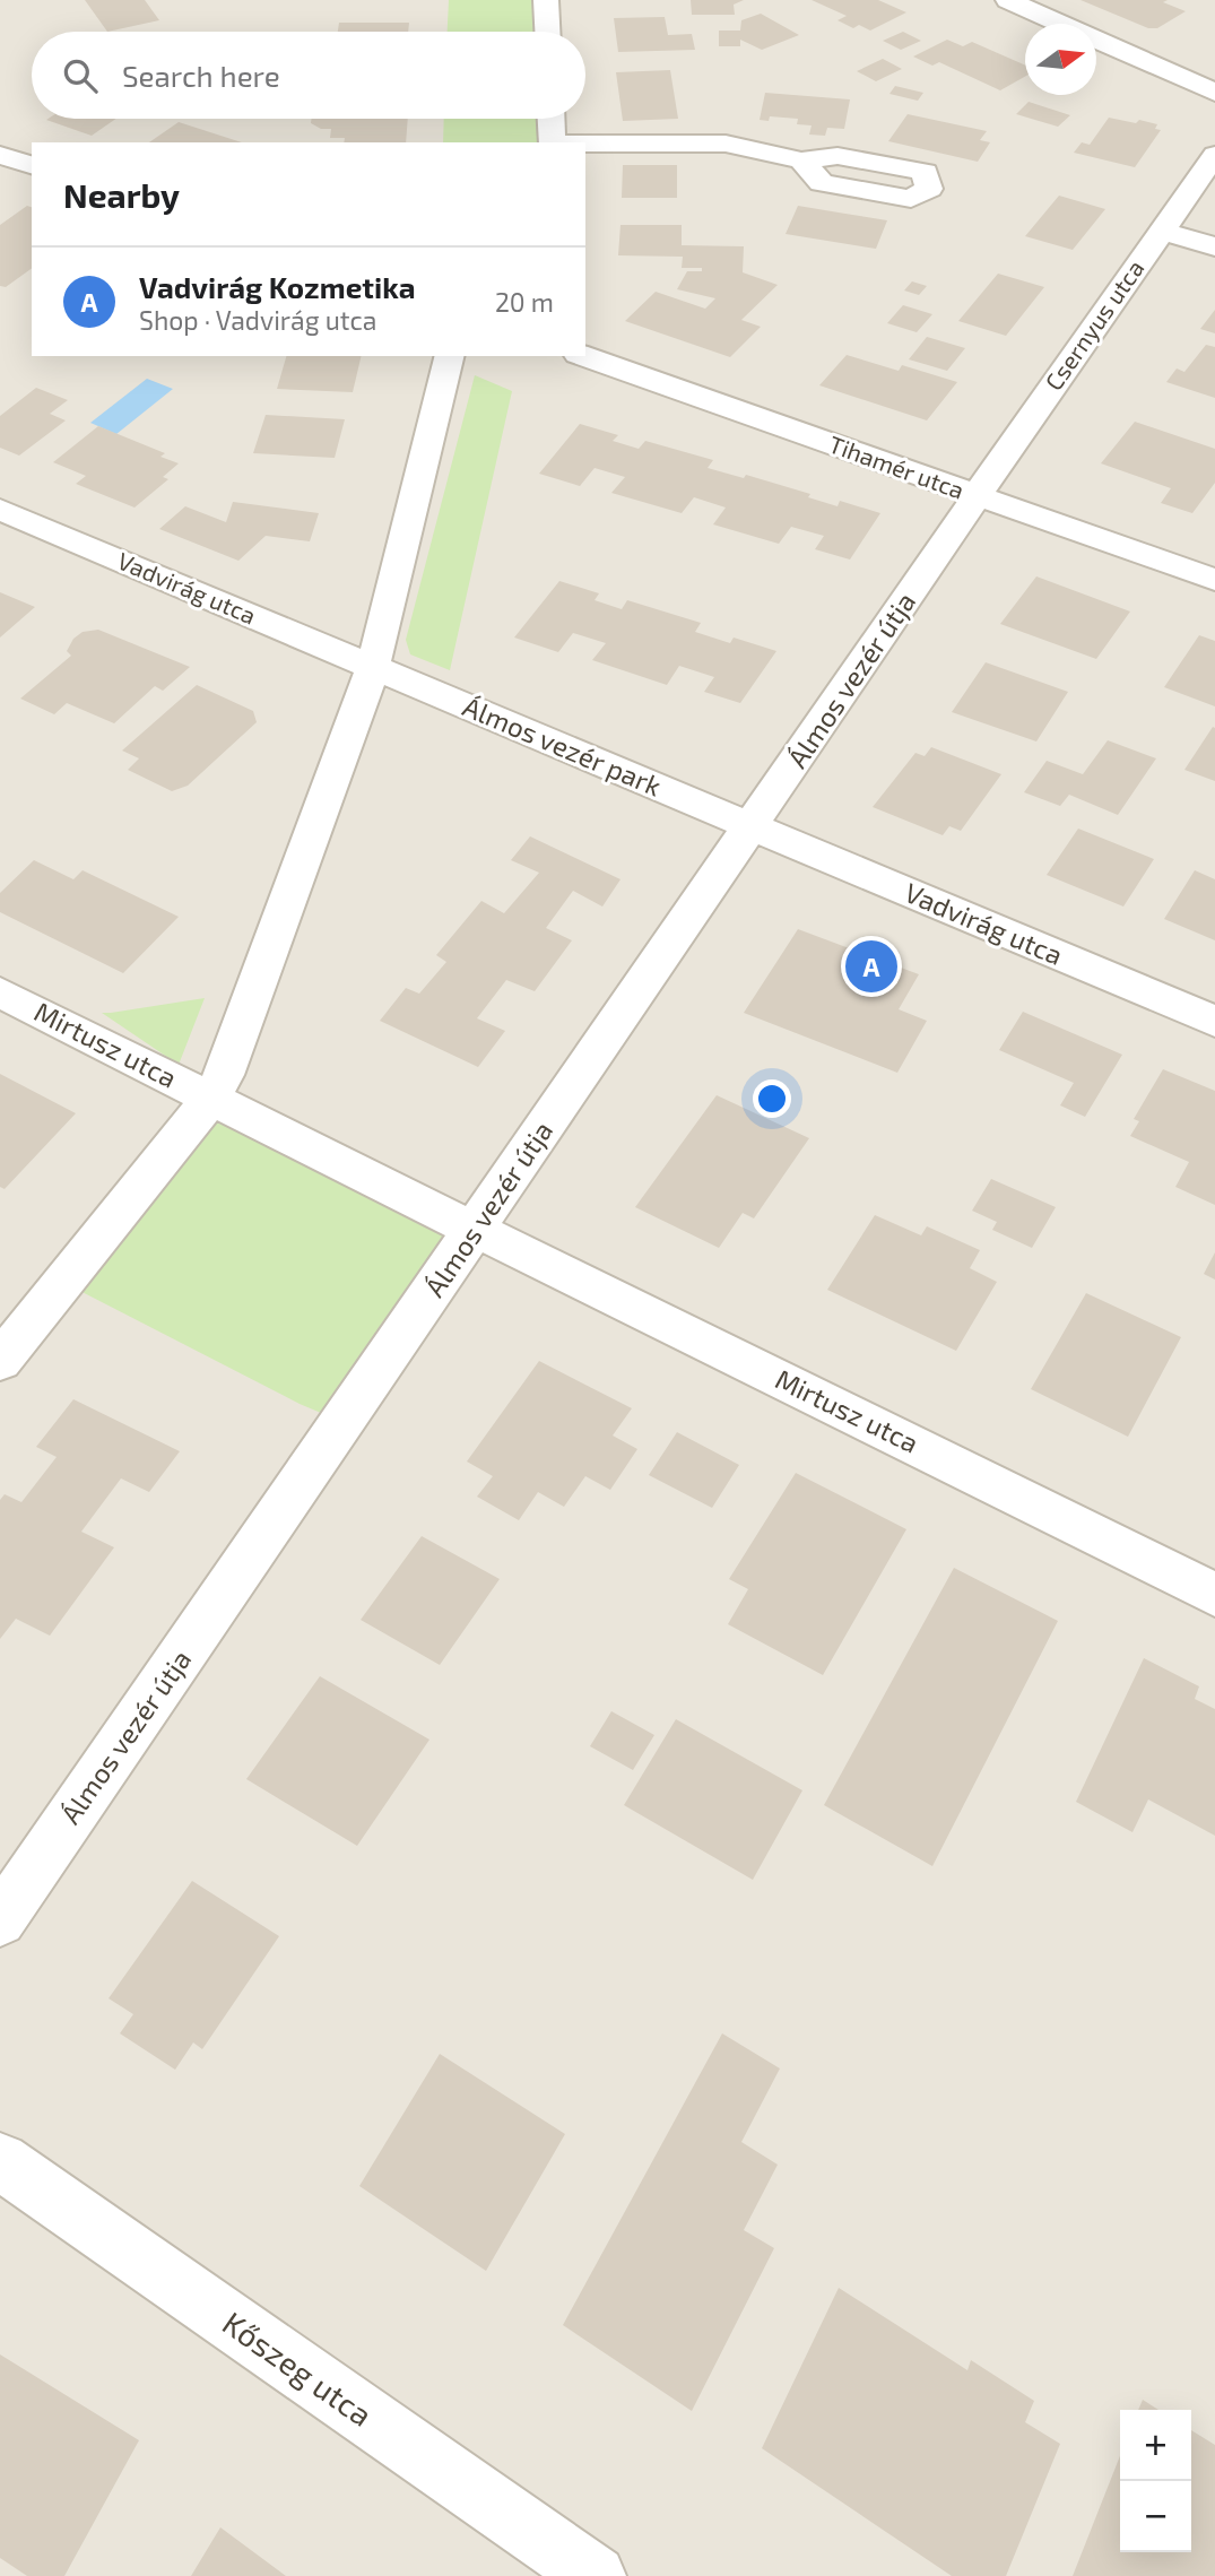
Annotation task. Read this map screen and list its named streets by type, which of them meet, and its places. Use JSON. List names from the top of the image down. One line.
{"streets":{"street":["Csernyus utca","Tihamér utca","Vadvirág utca","Álmos vezér útja","Álmos vezér park","Mirtusz utca","Kőszeg utca"]},"crossings":[["Csernyus utca","Tihamér utca"],["Csernyus utca","Álmos vezér útja"],["Tihamér utca","Álmos vezér útja"],["Vadvirág utca","Álmos vezér útja"],["Vadvirág utca","Álmos vezér park"],["Álmos vezér útja","Álmos vezér park"],["Álmos vezér útja","Mirtusz utca"]],"north":"right","page":{"search":"Search here","heading":"Nearby","list":[{"mark":"A","name":"Vadvirág Kozmetika","note":"Shop · Vadvirág utca","value":"20 m"}],"pins":"A","map_buttons":["+","−"]}}
